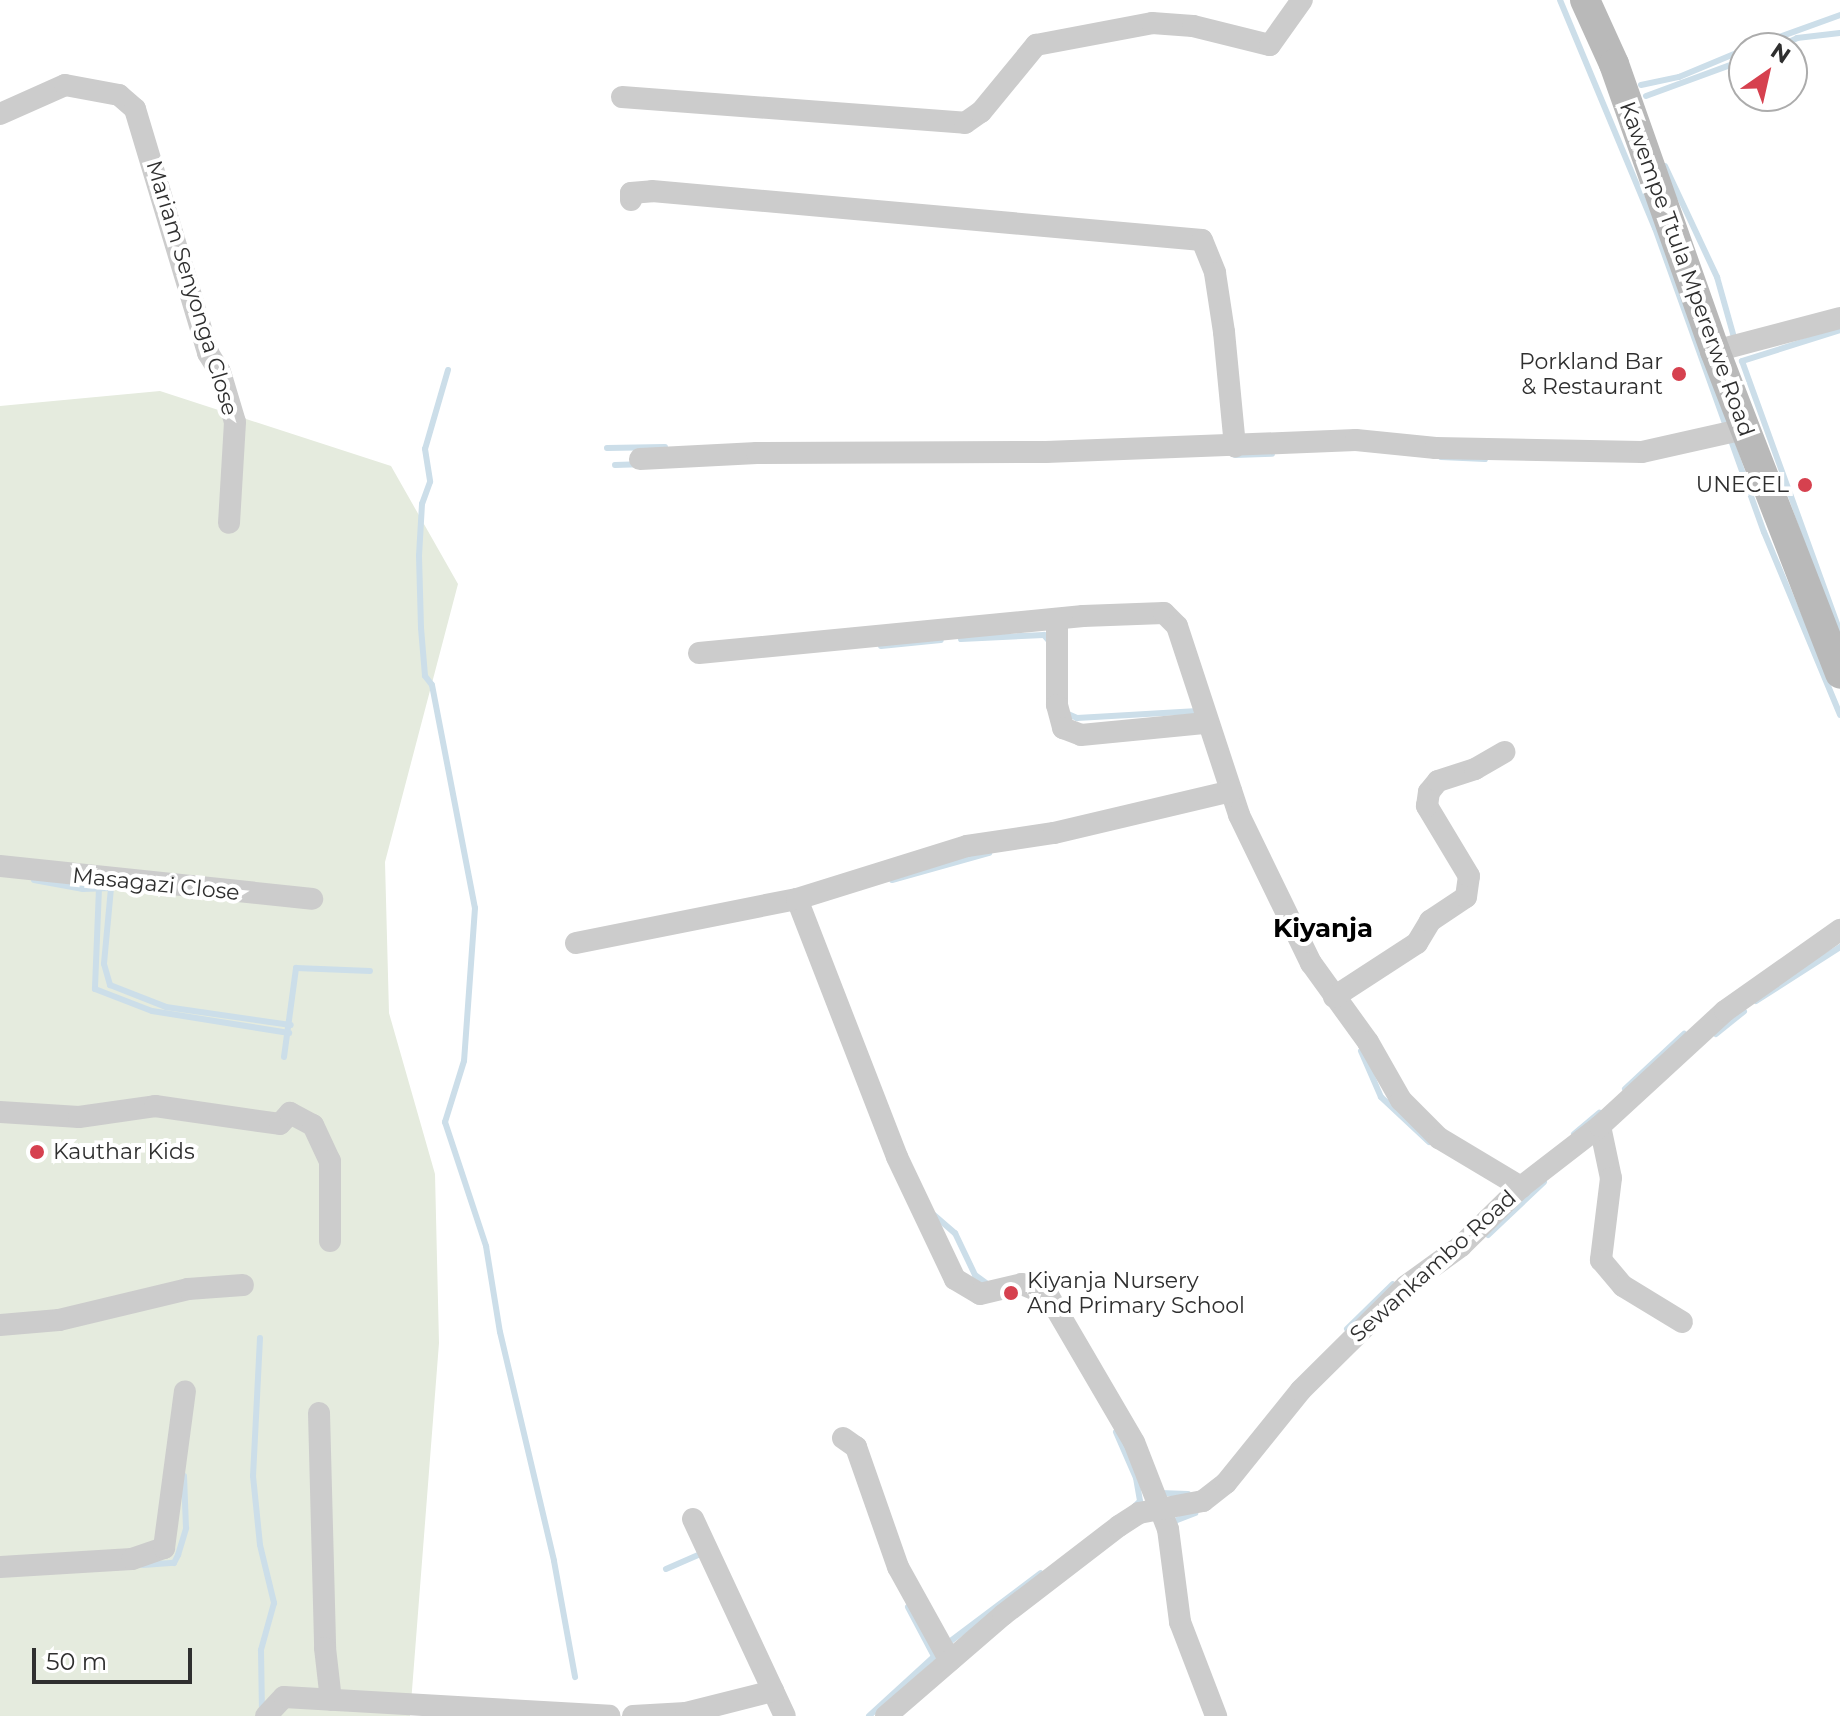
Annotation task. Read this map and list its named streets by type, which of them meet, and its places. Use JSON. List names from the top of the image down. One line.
{"streets":{"street":["Kawempe Ttula Mpererwe Road","Mariam Senyonga Close","Masagazi Close","Sewankambo Road"]},"districts":["Kiyanja"],"places":["Porkland Bar & Restaurant","UNECEL","Kauthar Kids","Kiyanja Nursery And Primary School"],"scale_bar":"50 m","north":"top right"}
